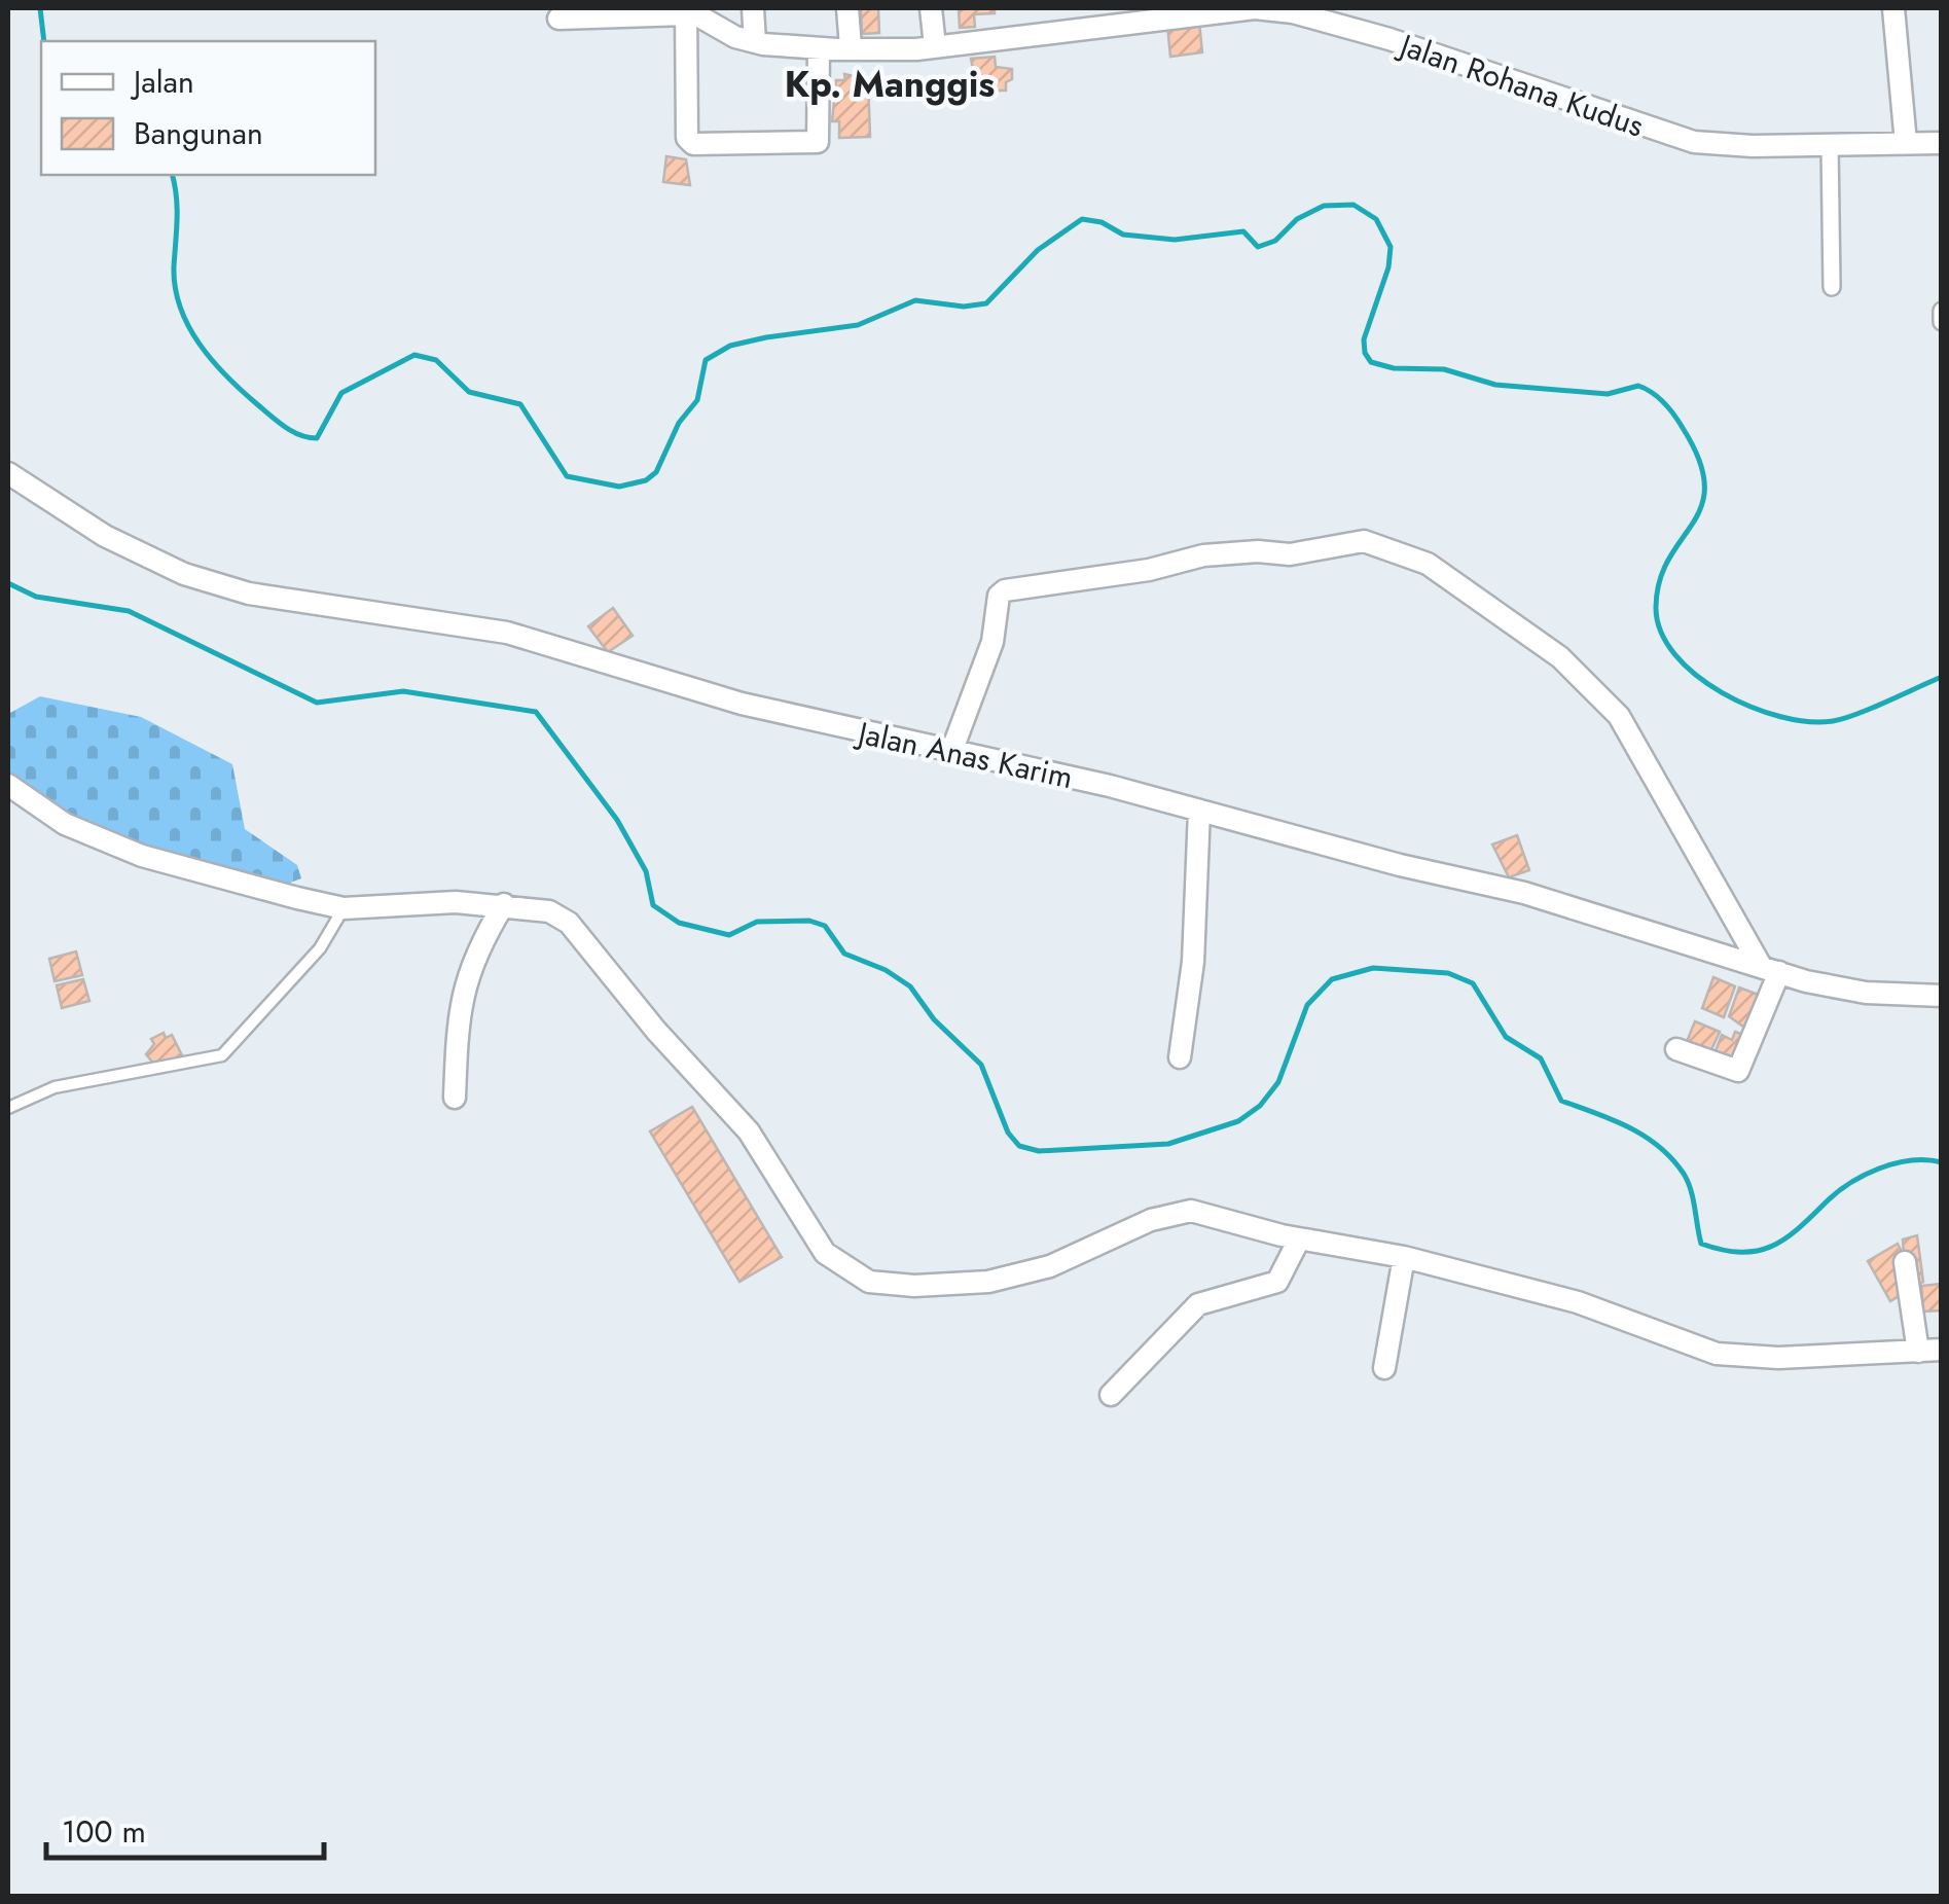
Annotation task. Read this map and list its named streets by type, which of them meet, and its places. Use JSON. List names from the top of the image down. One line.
{"streets":{"street":["Jalan Rohana Kudus","Jalan Anas Karim"]},"districts":["Kp. Manggis"],"legend":["Jalan","Bangunan"],"scale_bar":"100 m"}
